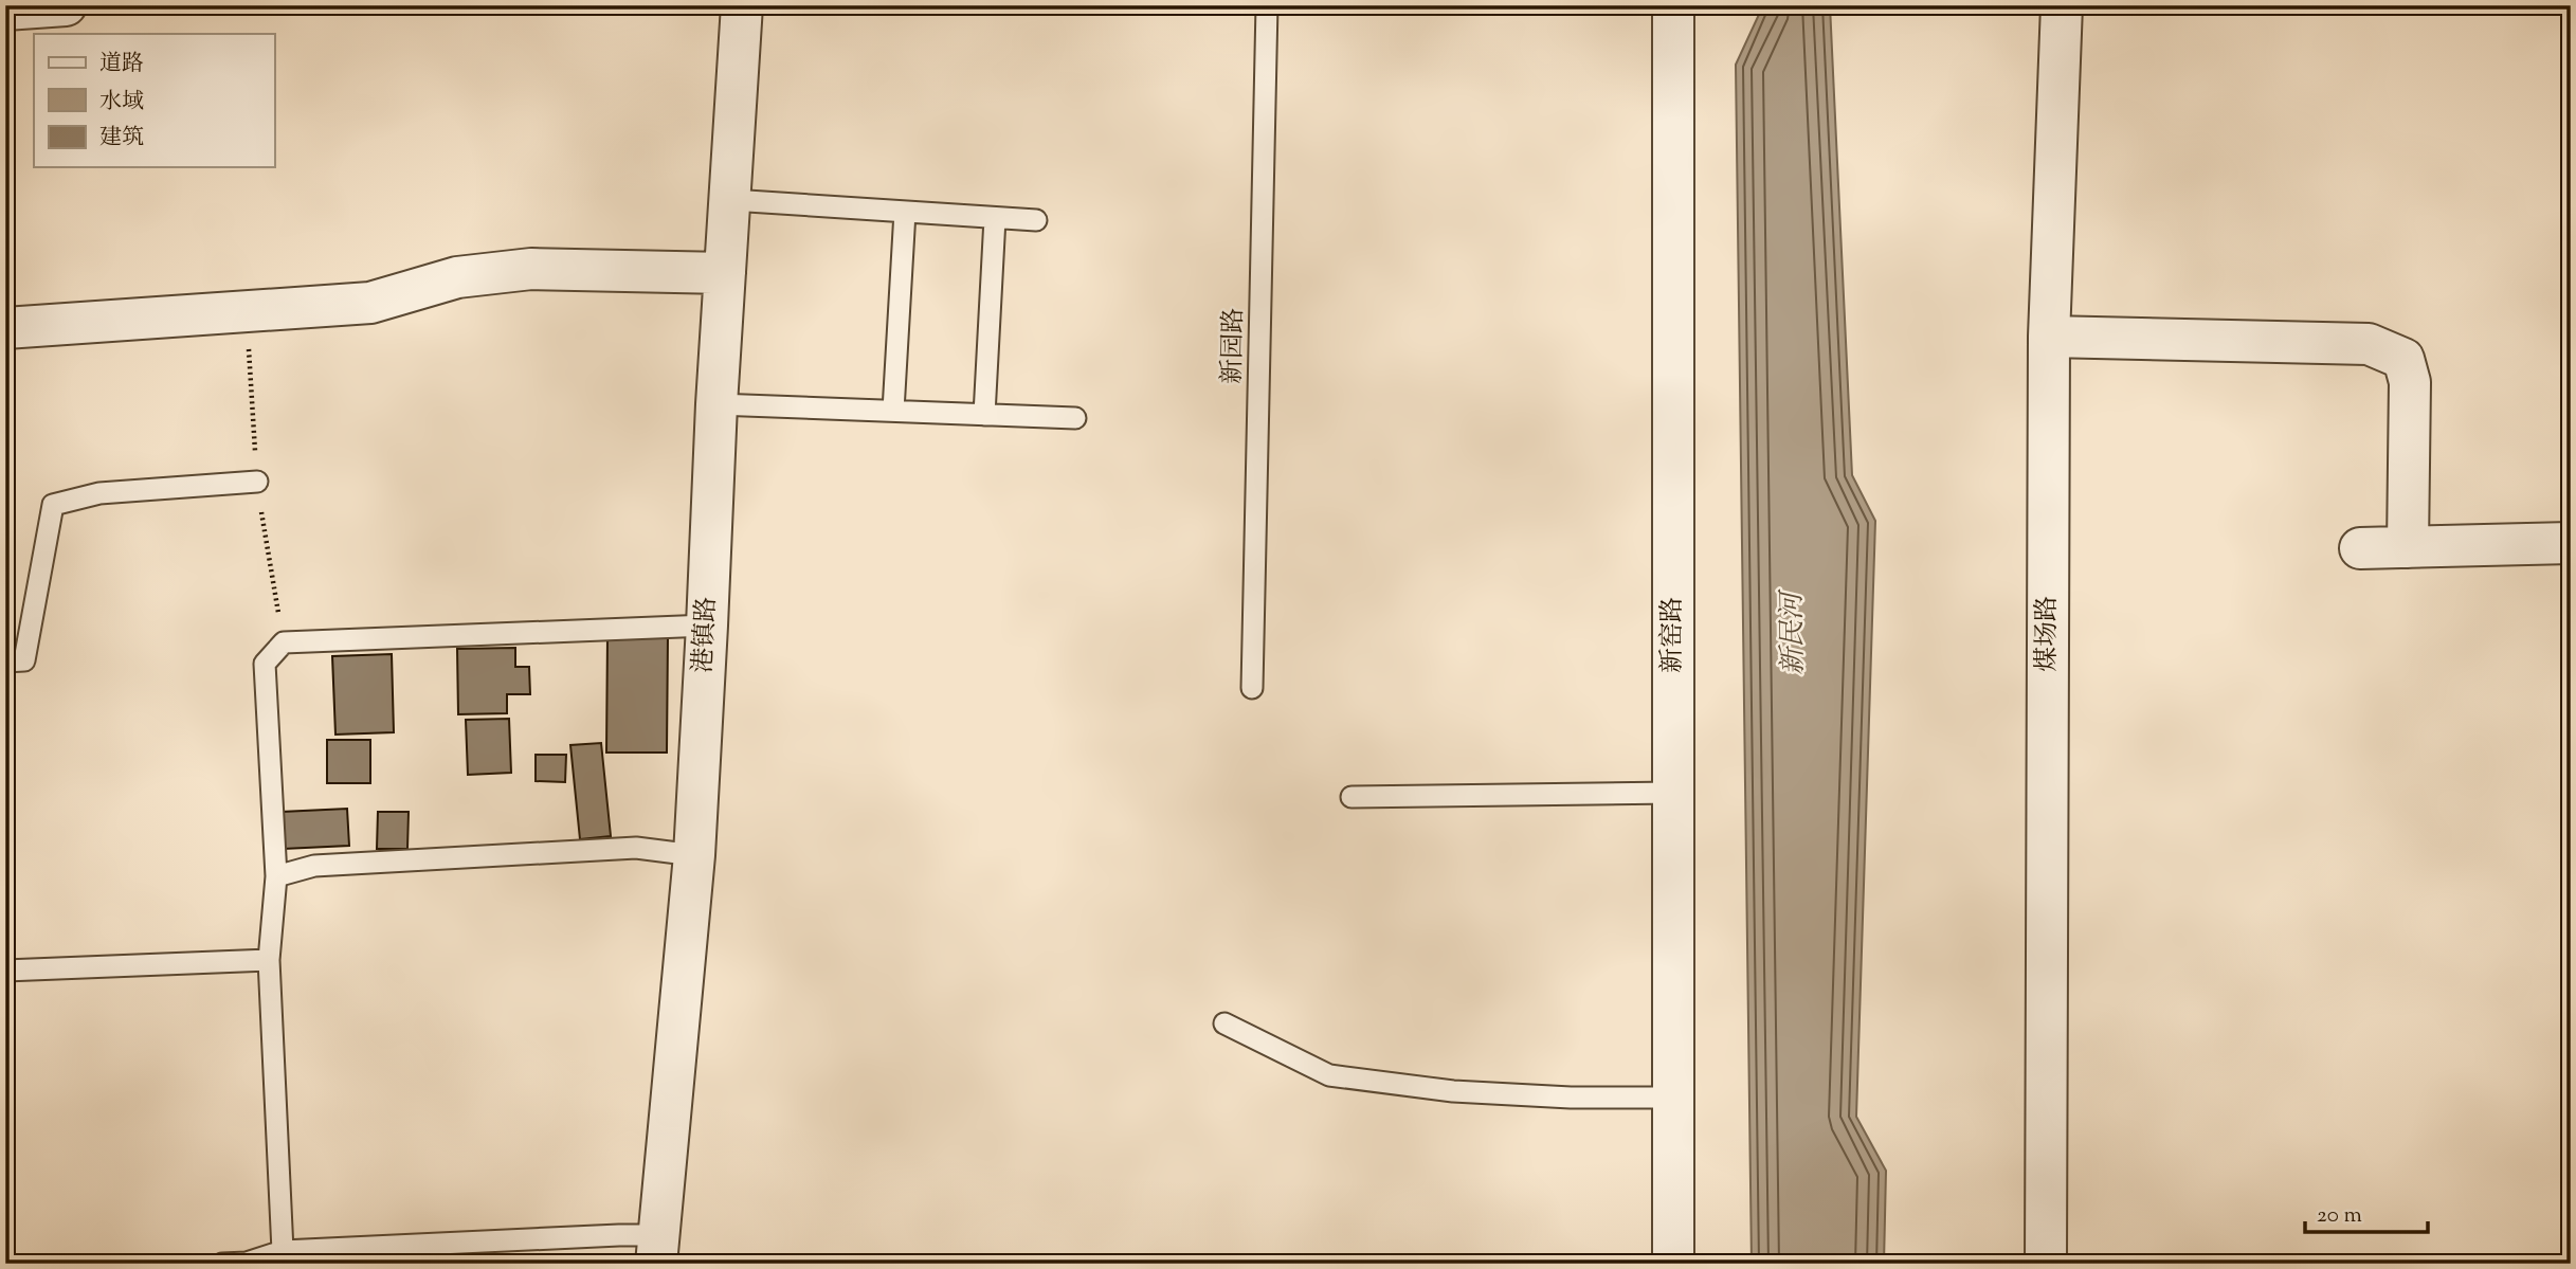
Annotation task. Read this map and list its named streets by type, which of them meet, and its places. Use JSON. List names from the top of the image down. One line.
{"streets":{"street":["煤场路","港镇路","新窑路"],"lane":["新园路"]},"water":["新民河"],"legend":["道路","水域","建筑"],"scale_bar":"20 m"}
